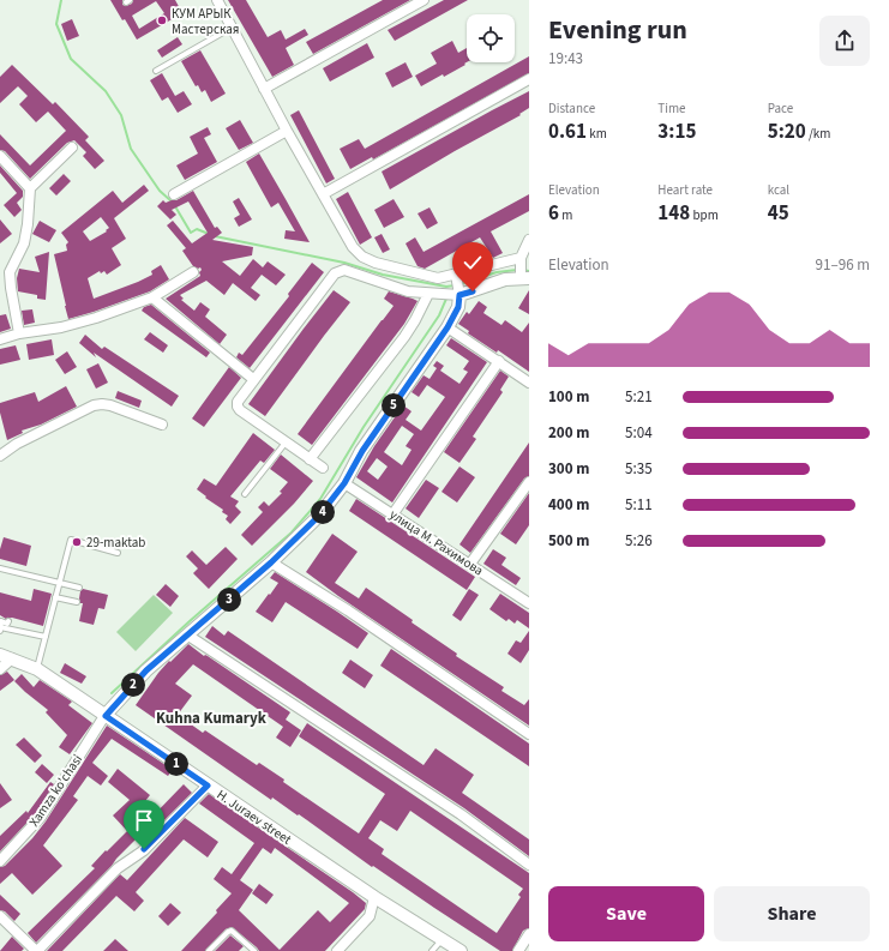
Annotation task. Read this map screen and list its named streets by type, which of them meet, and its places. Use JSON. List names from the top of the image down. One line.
{"streets":{"street":["улица М. Рахимова","Xamza ko'chasi","H. Juraev street"]},"crossings":[["Xamza ko'chasi","H. Juraev street"]],"districts":["Kuhna Kumaryk"],"places":["КУМ АРЫК Мастерская","29-maktab"],"page":{"heading":["Evening run","19:43"],"stats":[["Distance","0.61 km"],["Time","3:15"],["Pace","5:20 /km"],["Elevation","6 m"],["Heart rate","148 bpm"],["kcal","45"]],"chart":["Elevation","91–96 m"],"list":[{"name":"100 m","note":"5:21"},{"name":"200 m","note":"5:04"},{"name":"300 m","note":"5:35"},{"name":"400 m","note":"5:11"},{"name":"500 m","note":"5:26"}],"pins":["5","4","3","2","1"],"buttons":["Save","Share"]}}
